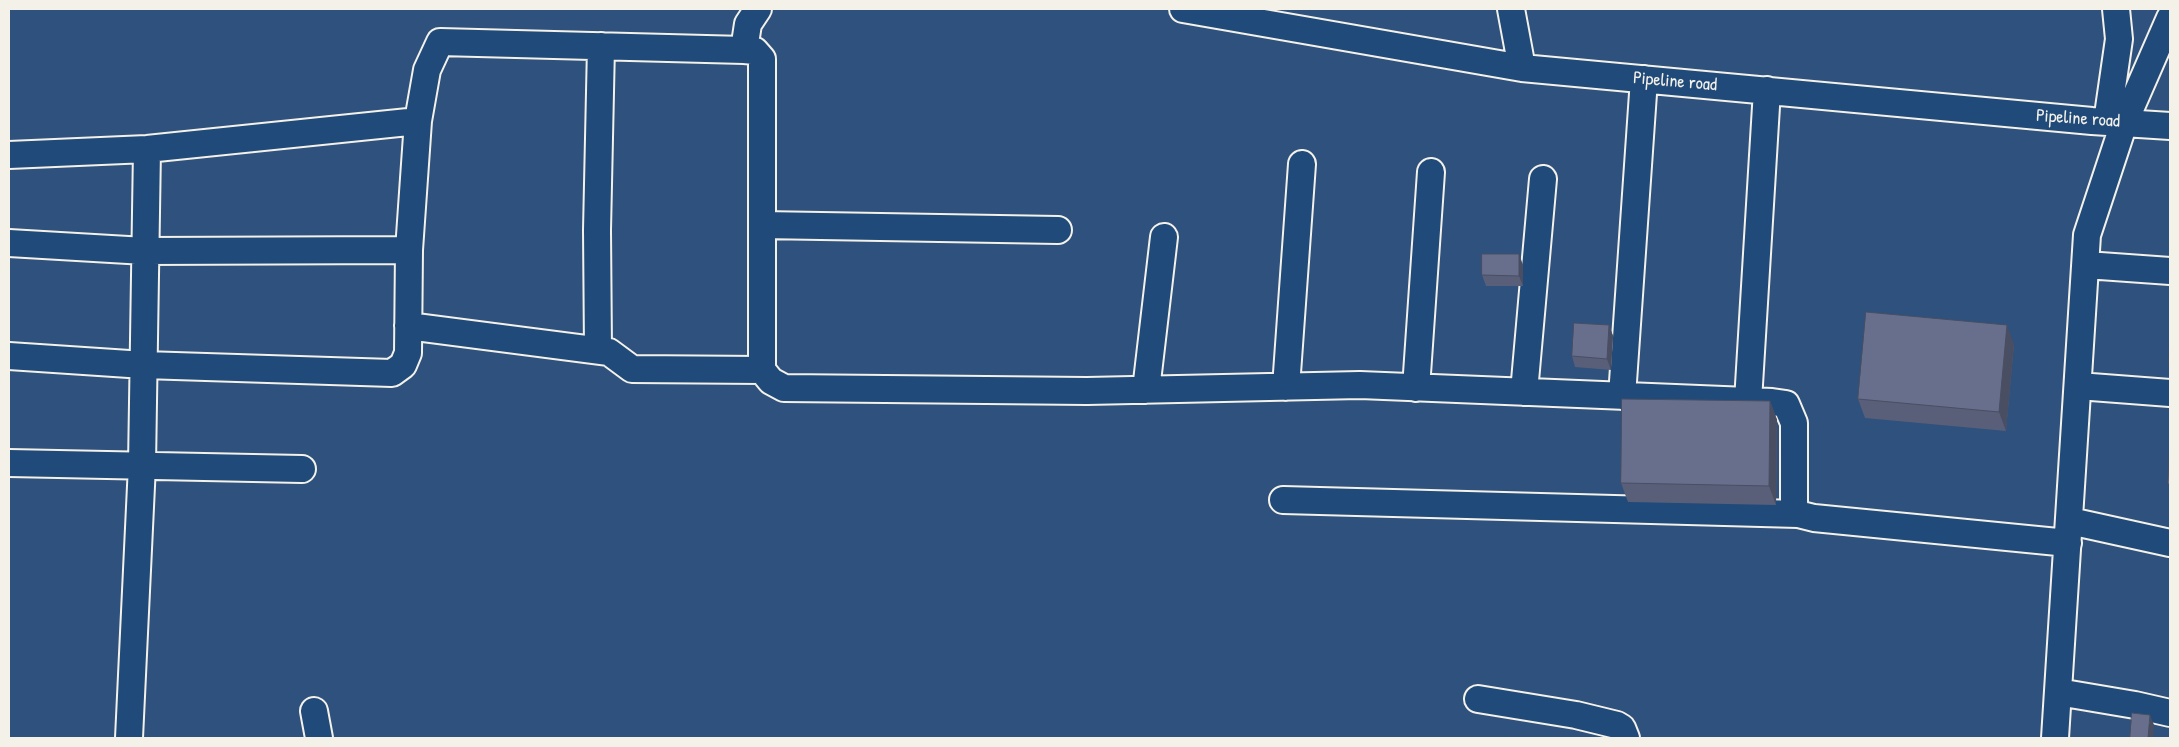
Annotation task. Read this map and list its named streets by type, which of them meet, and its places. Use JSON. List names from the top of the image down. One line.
{"streets":{"street":["Pipeline road"]}}
